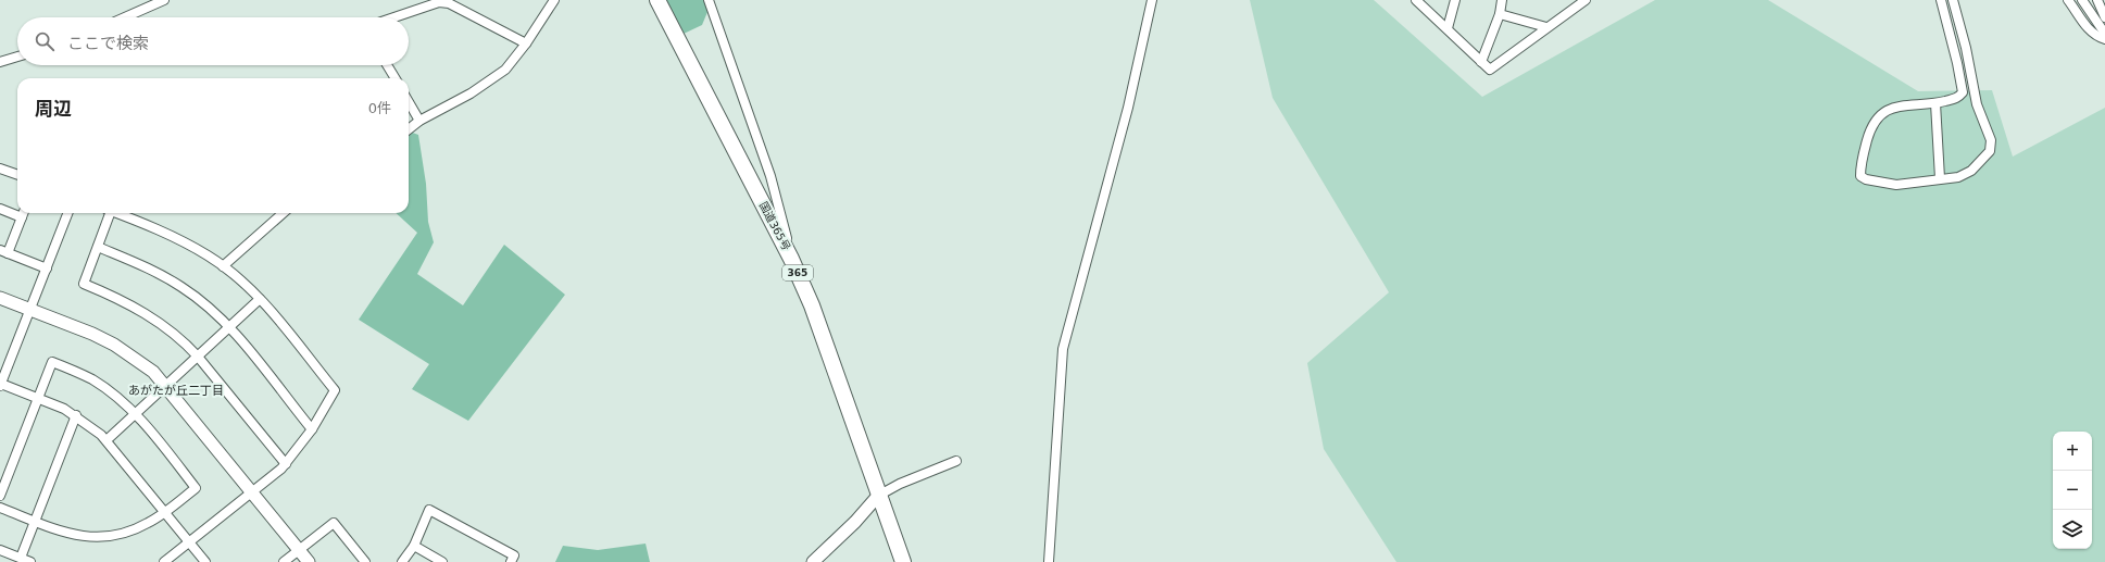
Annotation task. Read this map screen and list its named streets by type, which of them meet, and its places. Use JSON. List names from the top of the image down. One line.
{"streets":{"highway":["国道365号","365"]},"districts":["あがたが丘二丁目"],"page":{"search":"ここで検索","heading":["周辺","0件"],"map_buttons":["+","−"]}}
